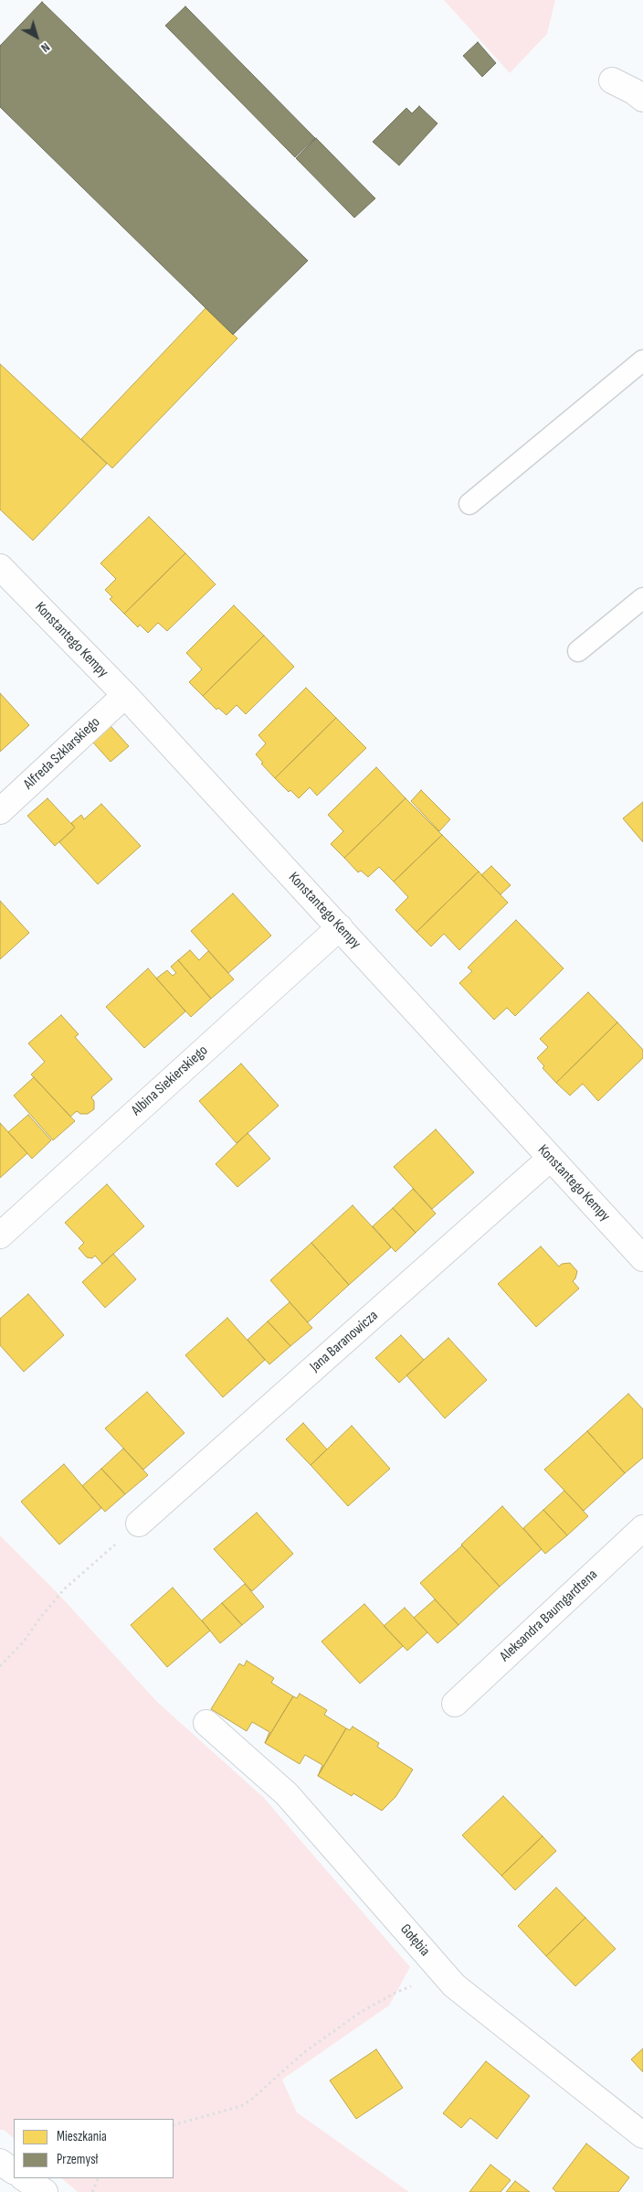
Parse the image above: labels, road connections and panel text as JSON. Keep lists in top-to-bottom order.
{
  "streets": {
    "street": [
      "Konstantego Kempy",
      "Alfreda Szklarskiego",
      "Albina Siekierskiego",
      "Jana Baranowicza",
      "Aleksandra Baumgardtena",
      "Gołębia"
    ]
  },
  "crossings": [
    ["Konstantego Kempy", "Alfreda Szklarskiego"],
    ["Konstantego Kempy", "Albina Siekierskiego"],
    ["Konstantego Kempy", "Jana Baranowicza"]
  ],
  "legend": ["Mieszkania", "Przemysł"],
  "north": "bottom right"
}
